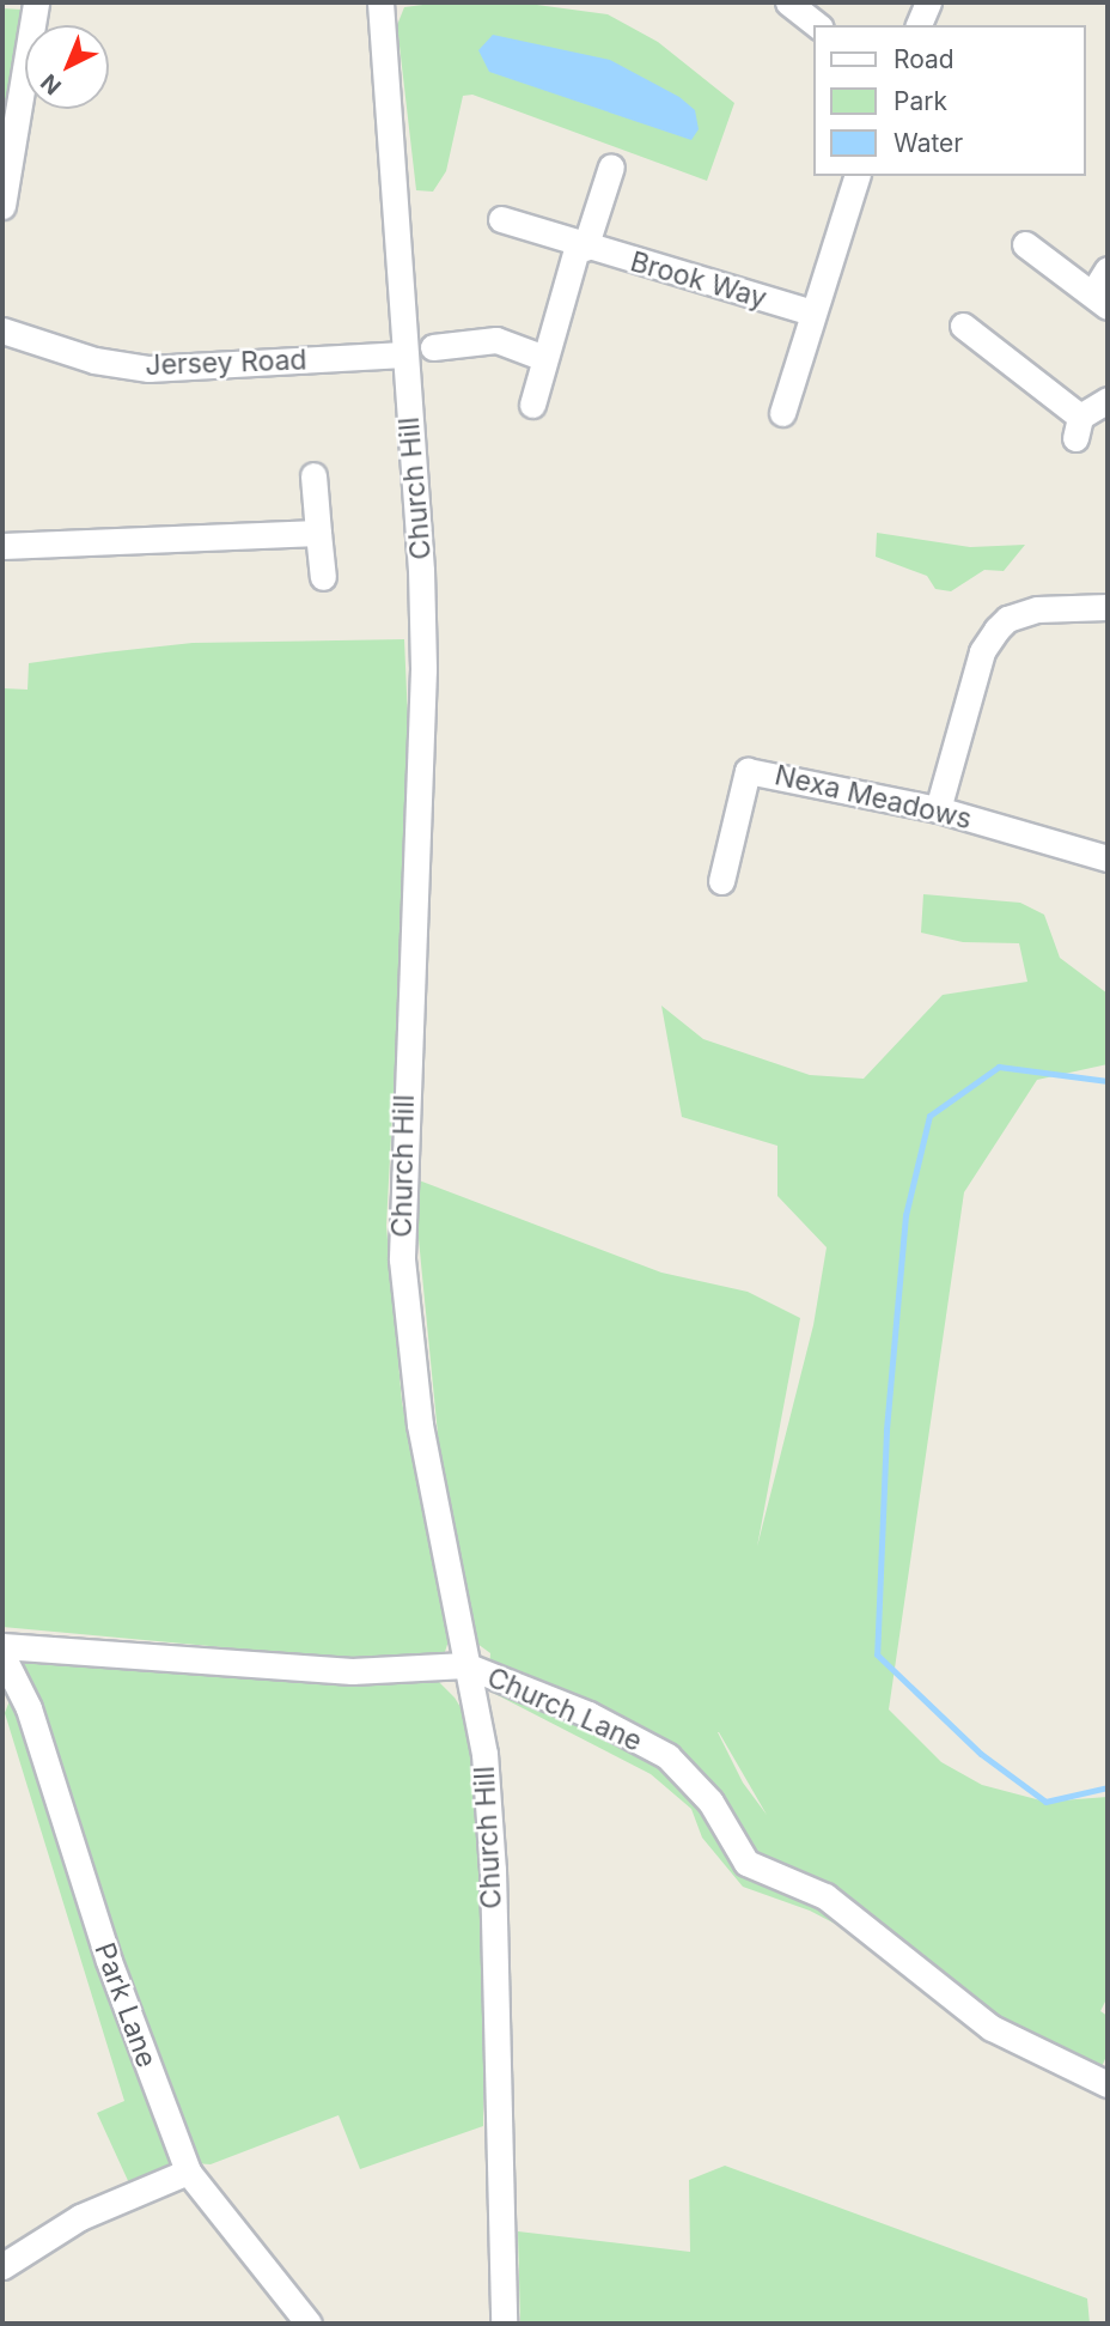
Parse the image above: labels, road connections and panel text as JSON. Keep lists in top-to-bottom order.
{
  "streets": {
    "street": [
      "Brook Way",
      "Jersey Road",
      "Church Hill",
      "Nexa Meadows",
      "Church Lane",
      "Park Lane"
    ]
  },
  "crossings": [
    ["Jersey Road", "Church Hill"],
    ["Church Hill", "Church Lane"]
  ],
  "legend": ["Road", "Park", "Water"],
  "north": "bottom left"
}
